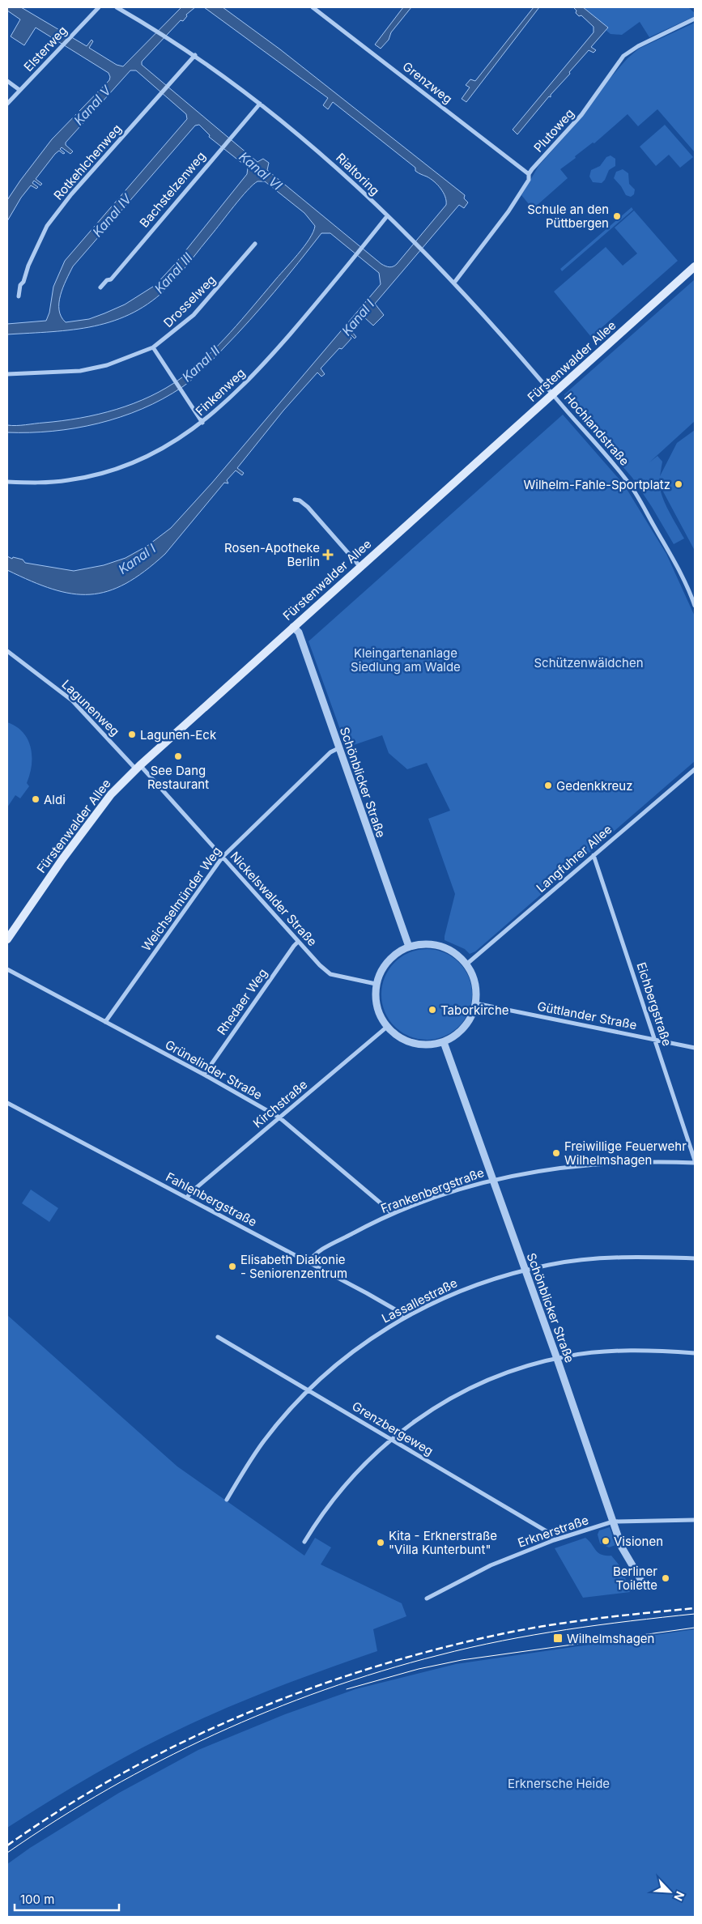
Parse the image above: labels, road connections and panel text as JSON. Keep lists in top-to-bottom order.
{
  "streets": {
    "main road": ["Fürstenwalder Allee"],
    "street": [
      "Elsterweg",
      "Grenzweg",
      "Plutoweg",
      "Rotkehlchenweg",
      "Rialtoring",
      "Bachstelzenweg",
      "Drosselweg",
      "Finkenweg",
      "Hochlandstraße",
      "Lagunenweg",
      "Schönblicker Straße",
      "Langfuhrer Allee",
      "Weichselmünder Weg",
      "Nickelswalder Straße",
      "Rhedaer Weg",
      "Eichbergstraße",
      "Güttlander Straße",
      "Grünelinder Straße",
      "Kirchstraße",
      "Frankenbergstraße",
      "Fahlenbergstraße",
      "Lassallestraße",
      "Grenzbergeweg",
      "Erknerstraße"
    ]
  },
  "crossings": [
    ["Grenzweg", "Plutoweg"],
    ["Plutoweg", "Rialtoring"],
    ["Rotkehlchenweg", "Rialtoring"],
    ["Rialtoring", "Bachstelzenweg"],
    ["Rialtoring", "Fürstenwalder Allee"],
    ["Rialtoring", "Finkenweg"],
    ["Rialtoring", "Hochlandstraße"],
    ["Fürstenwalder Allee", "Hochlandstraße"],
    ["Fürstenwalder Allee", "Lagunenweg"],
    ["Fürstenwalder Allee", "Schönblicker Straße"],
    ["Fürstenwalder Allee", "Nickelswalder Straße"],
    ["Lagunenweg", "Nickelswalder Straße"],
    ["Schönblicker Straße", "Langfuhrer Allee"],
    ["Schönblicker Straße", "Weichselmünder Weg"],
    ["Schönblicker Straße", "Nickelswalder Straße"],
    ["Schönblicker Straße", "Güttlander Straße"],
    ["Schönblicker Straße", "Kirchstraße"],
    ["Schönblicker Straße", "Frankenbergstraße"],
    ["Schönblicker Straße", "Lassallestraße"],
    ["Schönblicker Straße", "Erknerstraße"],
    ["Langfuhrer Allee", "Nickelswalder Straße"],
    ["Langfuhrer Allee", "Eichbergstraße"],
    ["Langfuhrer Allee", "Güttlander Straße"],
    ["Langfuhrer Allee", "Kirchstraße"],
    ["Weichselmünder Weg", "Nickelswalder Straße"],
    ["Weichselmünder Weg", "Grünelinder Straße"],
    ["Nickelswalder Straße", "Rhedaer Weg"],
    ["Nickelswalder Straße", "Güttlander Straße"],
    ["Nickelswalder Straße", "Kirchstraße"],
    ["Rhedaer Weg", "Grünelinder Straße"],
    ["Eichbergstraße", "Güttlander Straße"],
    ["Eichbergstraße", "Frankenbergstraße"],
    ["Güttlander Straße", "Kirchstraße"],
    ["Grünelinder Straße", "Kirchstraße"],
    ["Grünelinder Straße", "Frankenbergstraße"],
    ["Kirchstraße", "Fahlenbergstraße"],
    ["Frankenbergstraße", "Fahlenbergstraße"],
    ["Fahlenbergstraße", "Lassallestraße"],
    ["Lassallestraße", "Grenzbergeweg"],
    ["Grenzbergeweg", "Erknerstraße"]
  ],
  "water": [
    "Kanal V",
    "Kanal VI",
    "Kanal IV",
    "Kanal III",
    "Kanal I",
    "Kanal II"
  ],
  "parks": ["Kleingartenanlage Siedlung am Walde", "Schützenwäldchen", "Erknersche Heide"],
  "places": {
    "other": [
      "Schule an den Püttbergen",
      "Wilhelm-Fahle-Sportplatz",
      "Lagunen-Eck",
      "See Dang Restaurant",
      "Gedenkkreuz",
      "Aldi",
      "Taborkirche",
      "Freiwillige Feuerwehr Wilhelmshagen",
      "Elisabeth Diakonie - Seniorenzentrum",
      "Visionen",
      "Kita - Erknerstraße \"Villa Kunterbunt\"",
      "Berliner Toilette"
    ],
    "health": ["Rosen-Apotheke Berlin"],
    "transit": ["Wilhelmshagen"]
  },
  "scale_bar": "100 m",
  "north": "bottom right"
}
